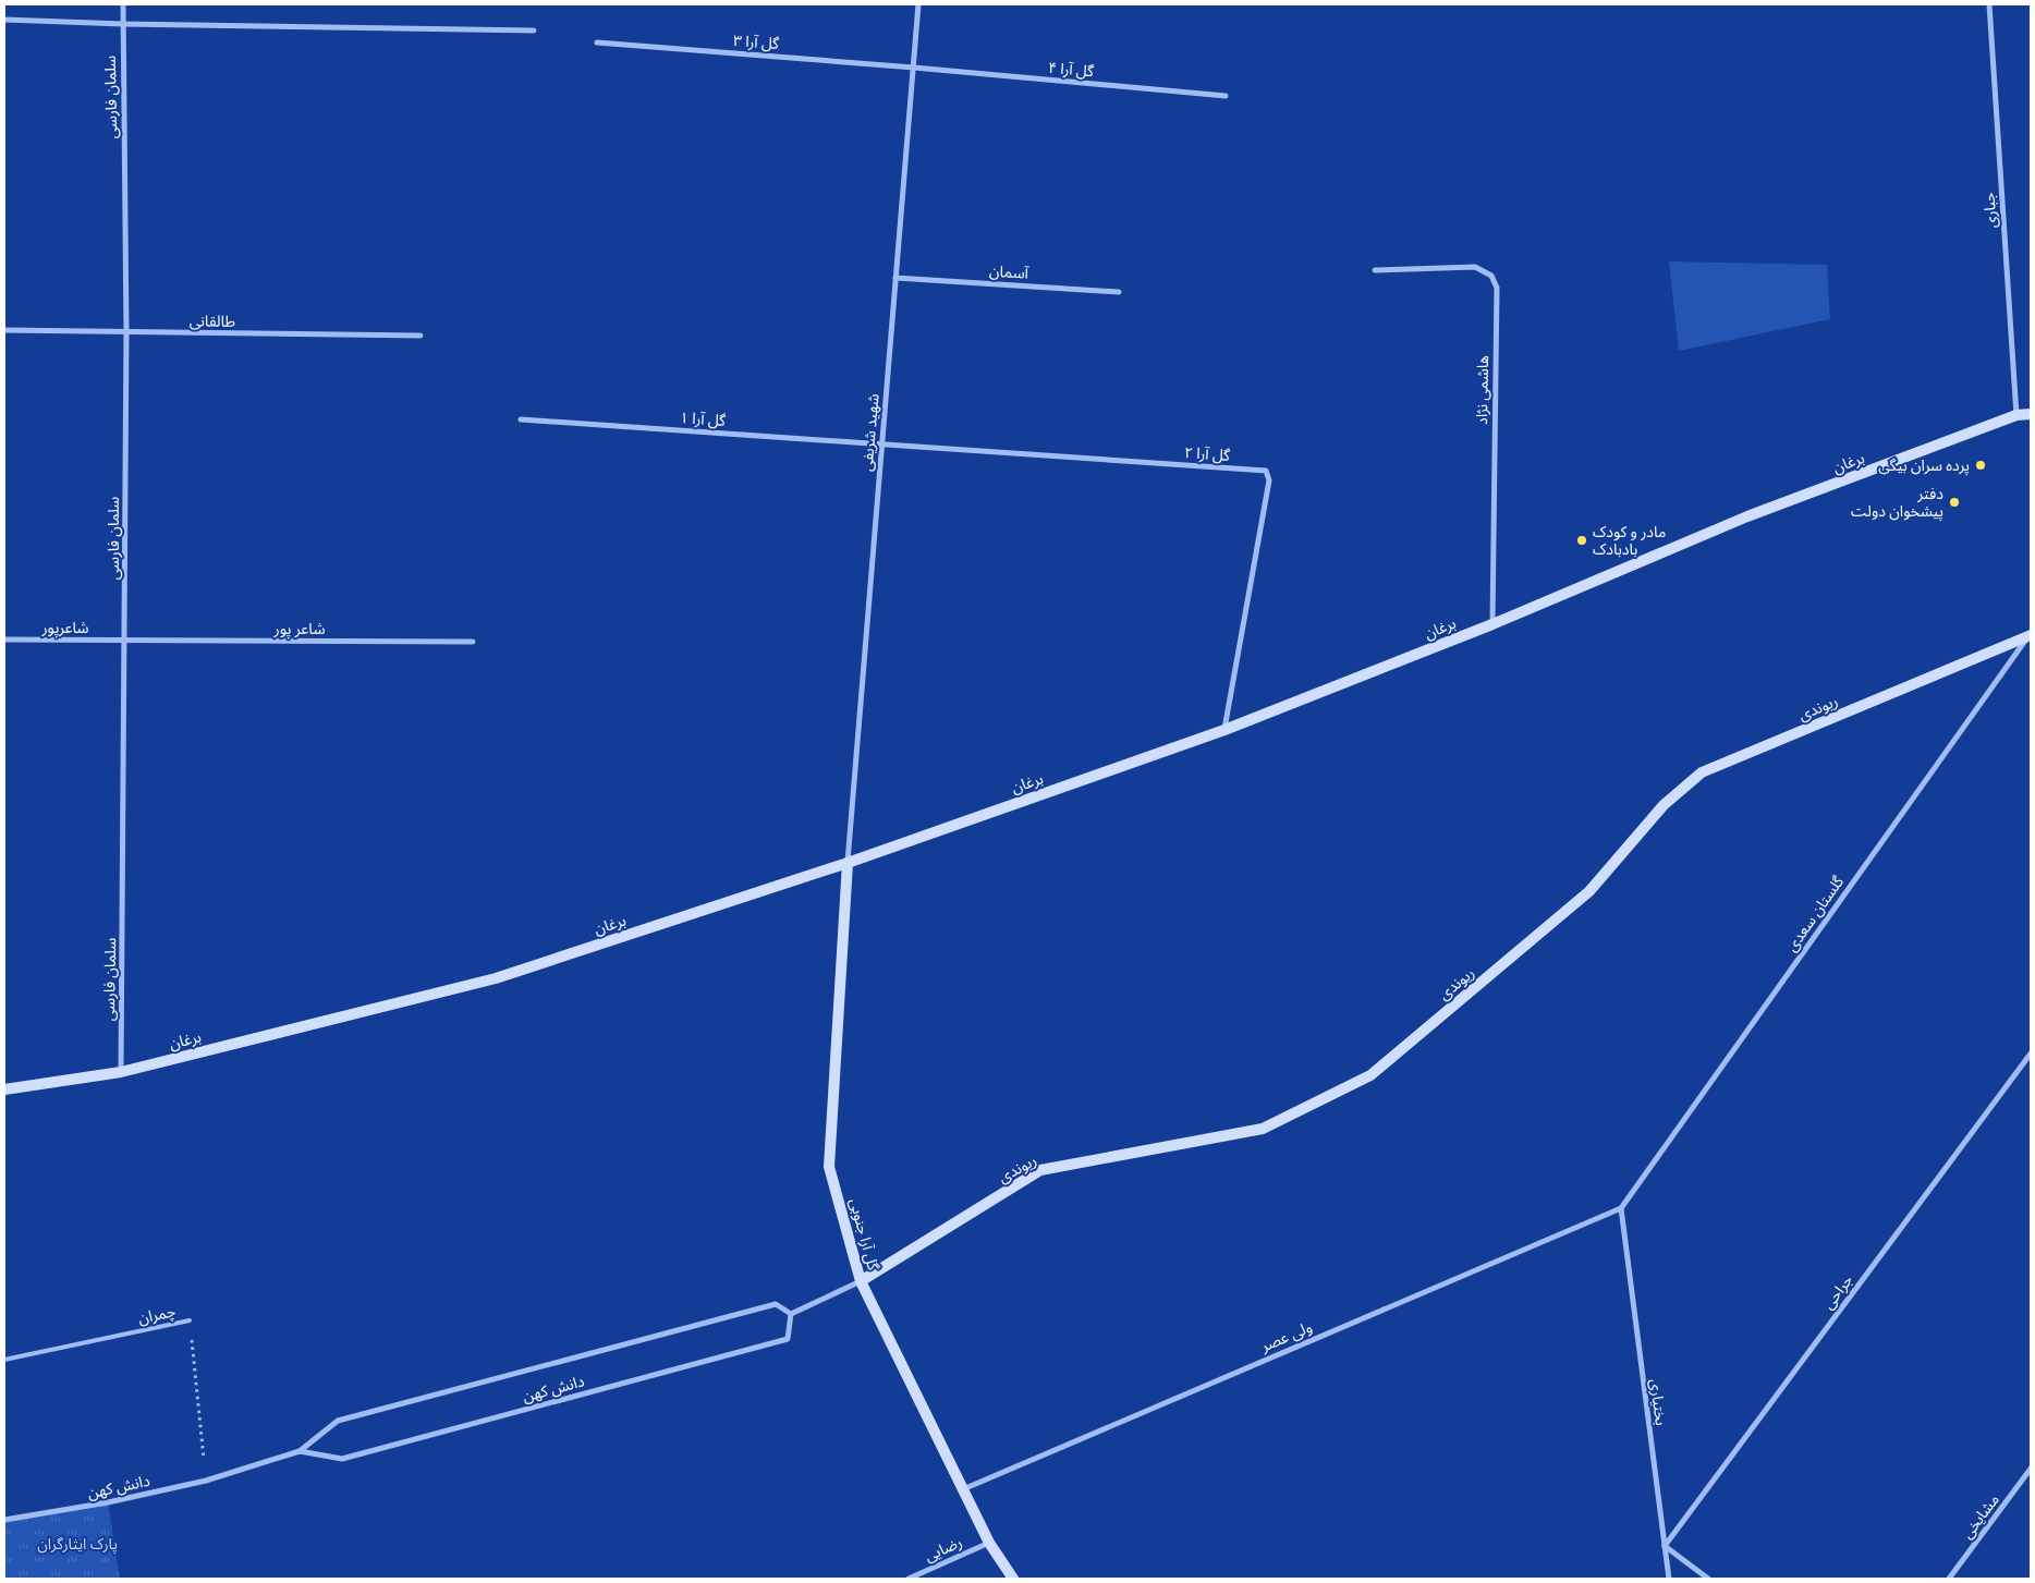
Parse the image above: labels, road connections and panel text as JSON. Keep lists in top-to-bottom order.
{
  "streets": {
    "main road": ["برغان", "ریوندی", "گل آرا جنوبی"],
    "street": [
      "گل آرا ۳",
      "گل آرا ۴",
      "سلمان فارسی",
      "جباری",
      "آسمان",
      "طالقانی",
      "هاشمی نژاد",
      "گل آرا ۱",
      "شهید شریفی",
      "گل آرا ۲",
      "شاعرپور",
      "شاعر پور",
      "گلستان سعدی",
      "جراحی",
      "ولی عصر",
      "دانش کهن",
      "بختیاری",
      "مشایخی",
      "رضایی"
    ],
    "lane": ["چمران"]
  },
  "crossings": [
    ["گل آرا ۳", "گل آرا ۴"],
    ["گل آرا ۳", "شهید شریفی"],
    ["گل آرا ۴", "شهید شریفی"],
    ["سلمان فارسی", "طالقانی"],
    ["سلمان فارسی", "برغان"],
    ["سلمان فارسی", "شاعرپور"],
    ["سلمان فارسی", "شاعر پور"],
    ["جباری", "برغان"],
    ["آسمان", "شهید شریفی"],
    ["هاشمی نژاد", "برغان"],
    ["گل آرا ۱", "شهید شریفی"],
    ["گل آرا ۱", "گل آرا ۲"],
    ["شهید شریفی", "گل آرا ۲"],
    ["شهید شریفی", "برغان"],
    ["شهید شریفی", "گل آرا جنوبی"],
    ["گل آرا ۲", "برغان"],
    ["برغان", "گل آرا جنوبی"],
    ["شاعرپور", "شاعر پور"],
    ["ریوندی", "گلستان سعدی"],
    ["ریوندی", "گل آرا جنوبی"],
    ["گلستان سعدی", "ولی عصر"],
    ["گلستان سعدی", "بختیاری"],
    ["گل آرا جنوبی", "ولی عصر"],
    ["گل آرا جنوبی", "رضایی"],
    ["جراحی", "بختیاری"],
    ["چمران", "دانش کهن"],
    ["ولی عصر", "بختیاری"]
  ],
  "parks": ["پارک ایثارگران"],
  "places": ["پرده سران بیگی", "دفتر پیشخوان دولت", "مادر و کودک بادبادک"]
}
